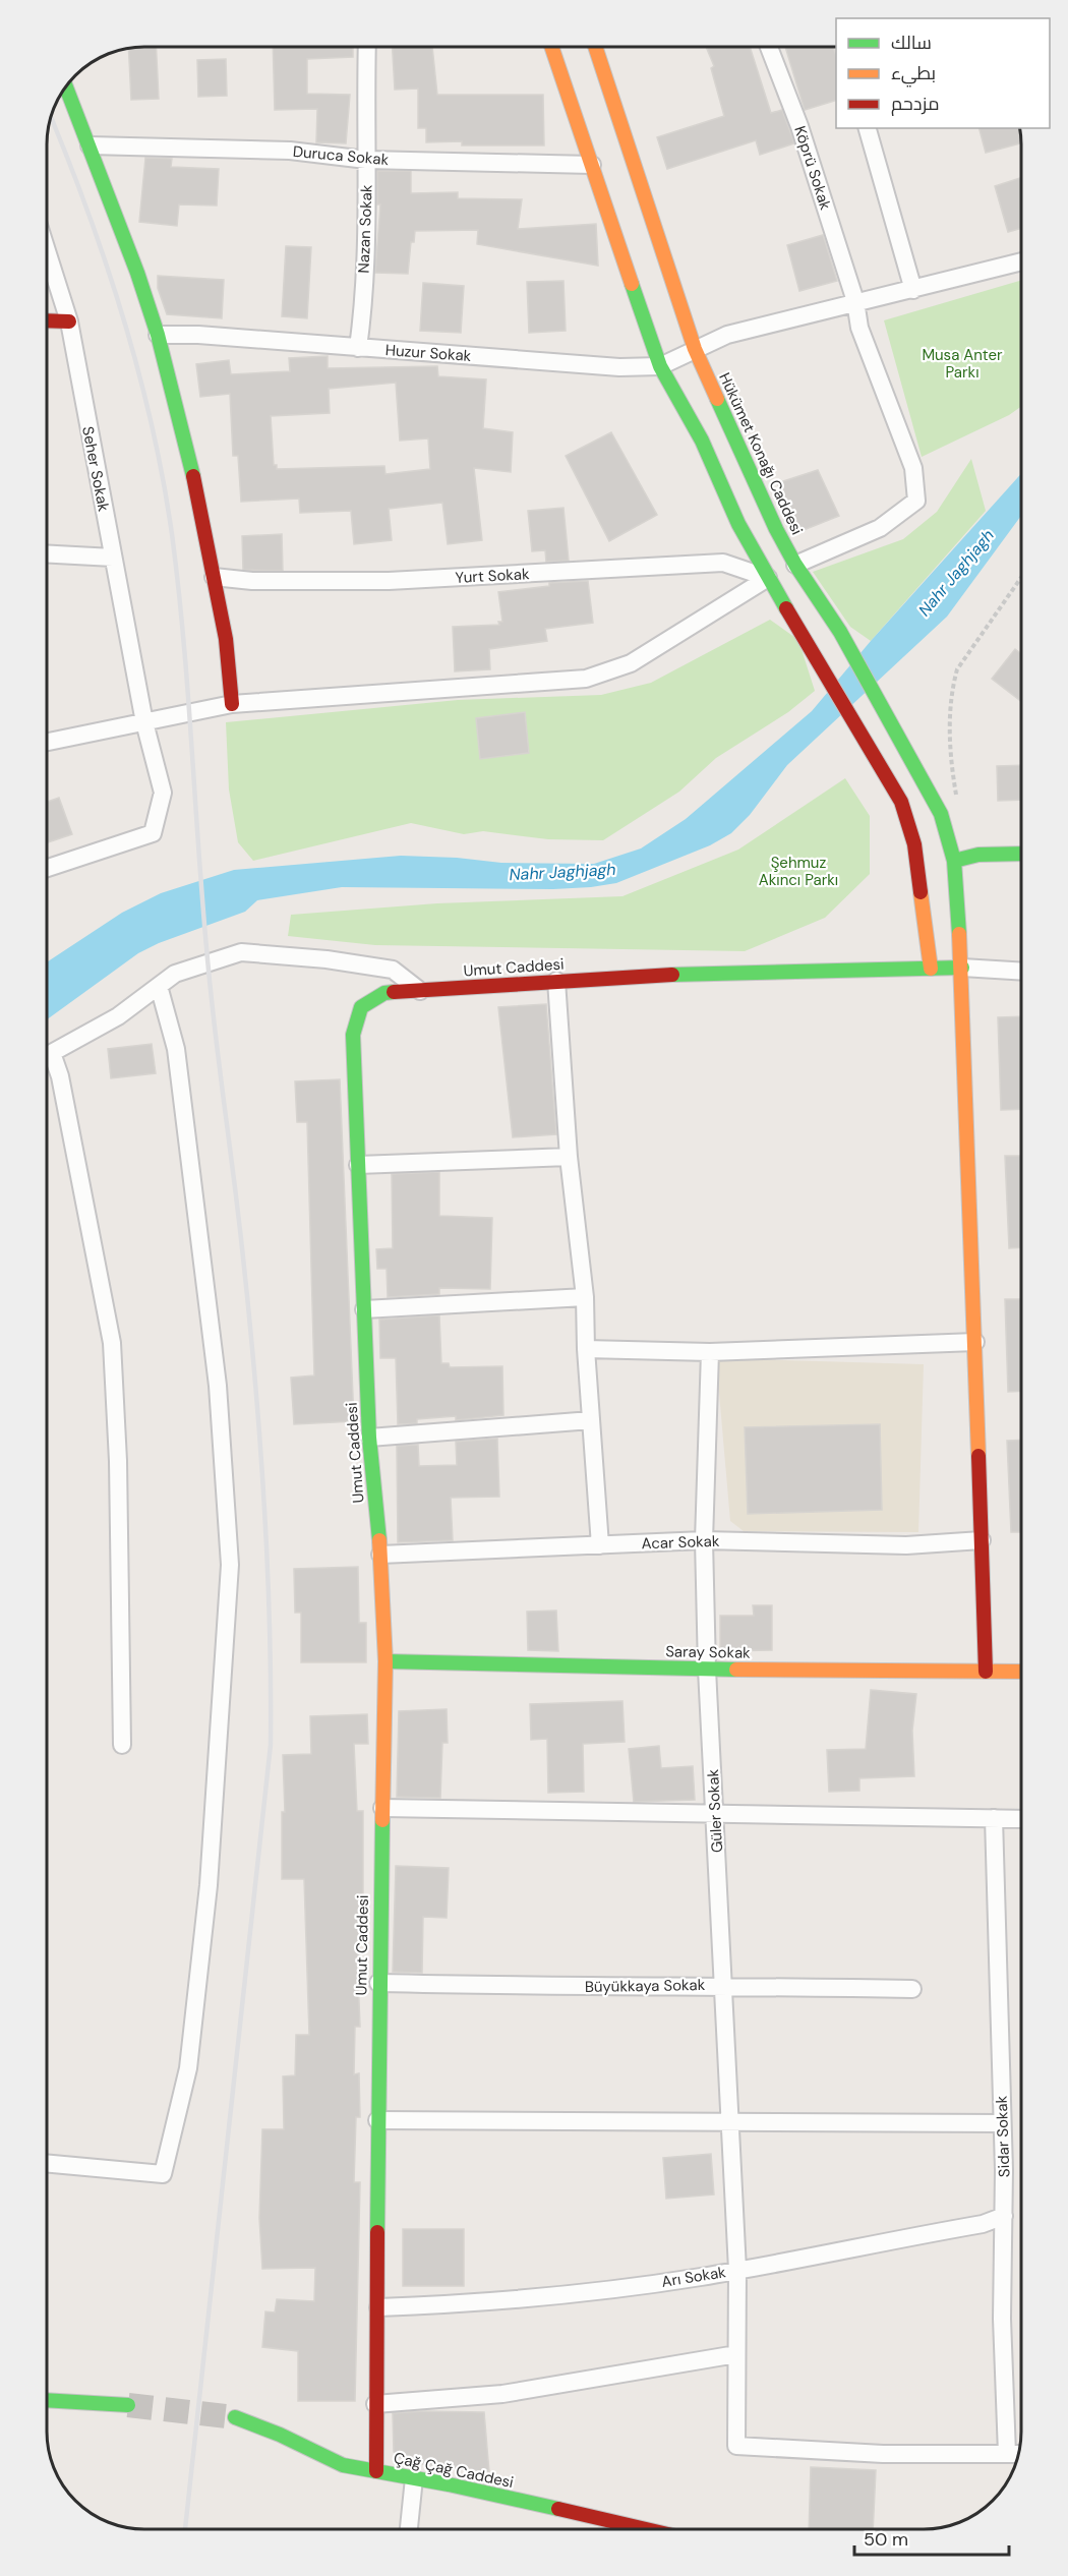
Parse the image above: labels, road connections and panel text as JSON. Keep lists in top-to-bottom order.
{
  "streets": {
    "street": [
      "Duruca Sokak",
      "Köprü Sokak",
      "Nazan Sokak",
      "Huzur Sokak",
      "Hükümet Konağı Caddesi",
      "Seher Sokak",
      "Yurt Sokak",
      "Umut Caddesi",
      "Acar Sokak",
      "Saray Sokak",
      "Güler Sokak",
      "Büyükkaya Sokak",
      "Sidar Sokak",
      "Arı Sokak",
      "Çağ Çağ Caddesi"
    ]
  },
  "crossings": [
    ["Duruca Sokak", "Nazan Sokak"],
    ["Köprü Sokak", "Huzur Sokak"],
    ["Köprü Sokak", "Hükümet Konağı Caddesi"],
    ["Nazan Sokak", "Huzur Sokak"],
    ["Huzur Sokak", "Hükümet Konağı Caddesi"],
    ["Hükümet Konağı Caddesi", "Umut Caddesi"],
    ["Hükümet Konağı Caddesi", "Acar Sokak"],
    ["Hükümet Konağı Caddesi", "Saray Sokak"],
    ["Umut Caddesi", "Acar Sokak"],
    ["Umut Caddesi", "Saray Sokak"],
    ["Umut Caddesi", "Büyükkaya Sokak"],
    ["Umut Caddesi", "Arı Sokak"],
    ["Umut Caddesi", "Çağ Çağ Caddesi"],
    ["Acar Sokak", "Güler Sokak"],
    ["Saray Sokak", "Güler Sokak"],
    ["Güler Sokak", "Büyükkaya Sokak"],
    ["Güler Sokak", "Sidar Sokak"],
    ["Güler Sokak", "Arı Sokak"],
    ["Sidar Sokak", "Arı Sokak"]
  ],
  "water": ["Nahr Jaghjagh"],
  "parks": ["Musa Anter Parkı", "Şehmuz Akıncı Parkı"],
  "legend": ["سالك", "بطيء", "مزدحم"],
  "scale_bar": "50 m"
}
